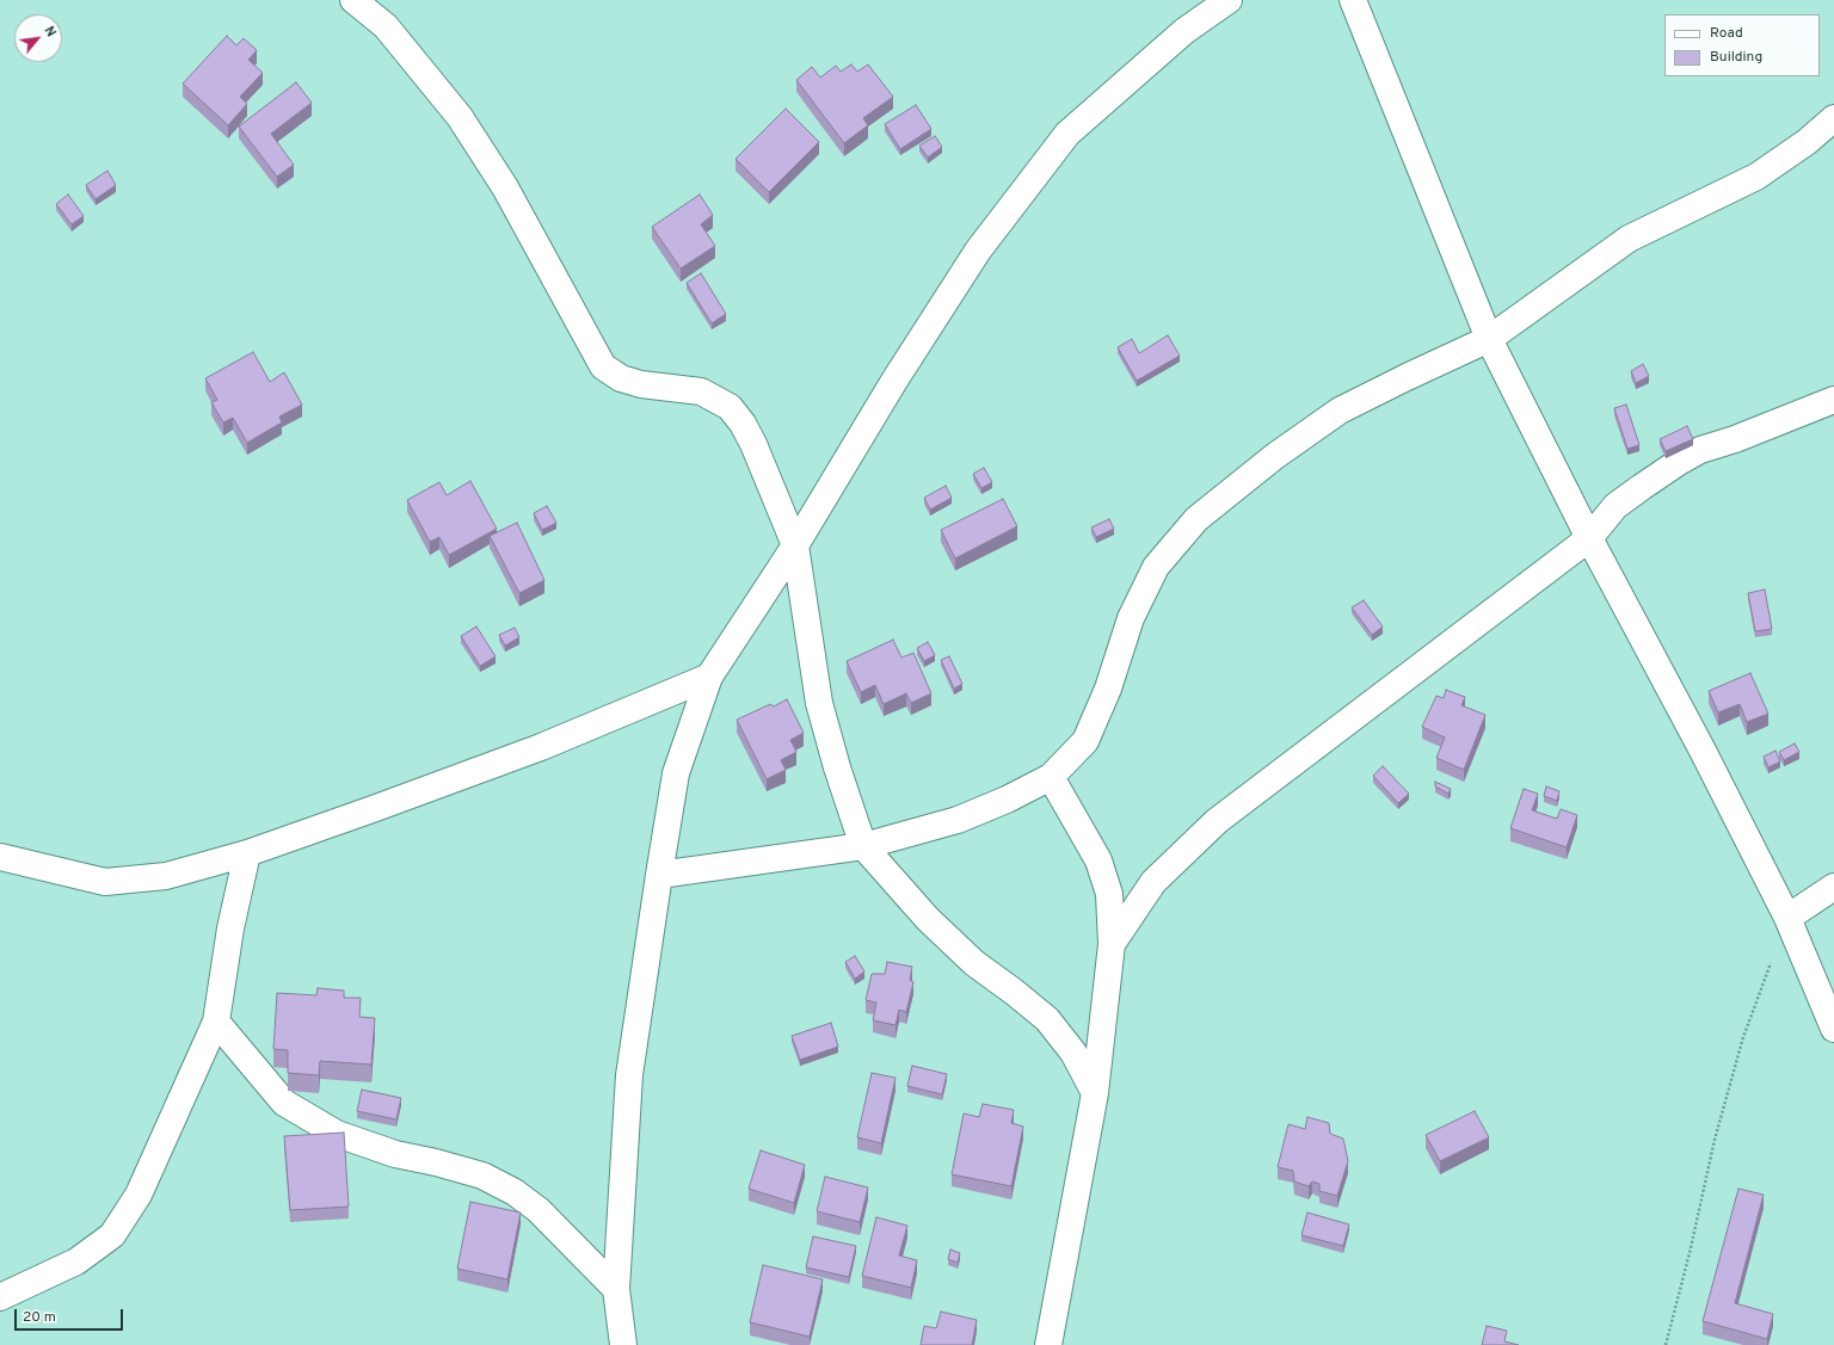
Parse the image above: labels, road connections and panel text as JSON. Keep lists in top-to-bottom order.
{
  "legend": ["Road", "Building"],
  "scale_bar": "20 m",
  "north": "top right"
}
